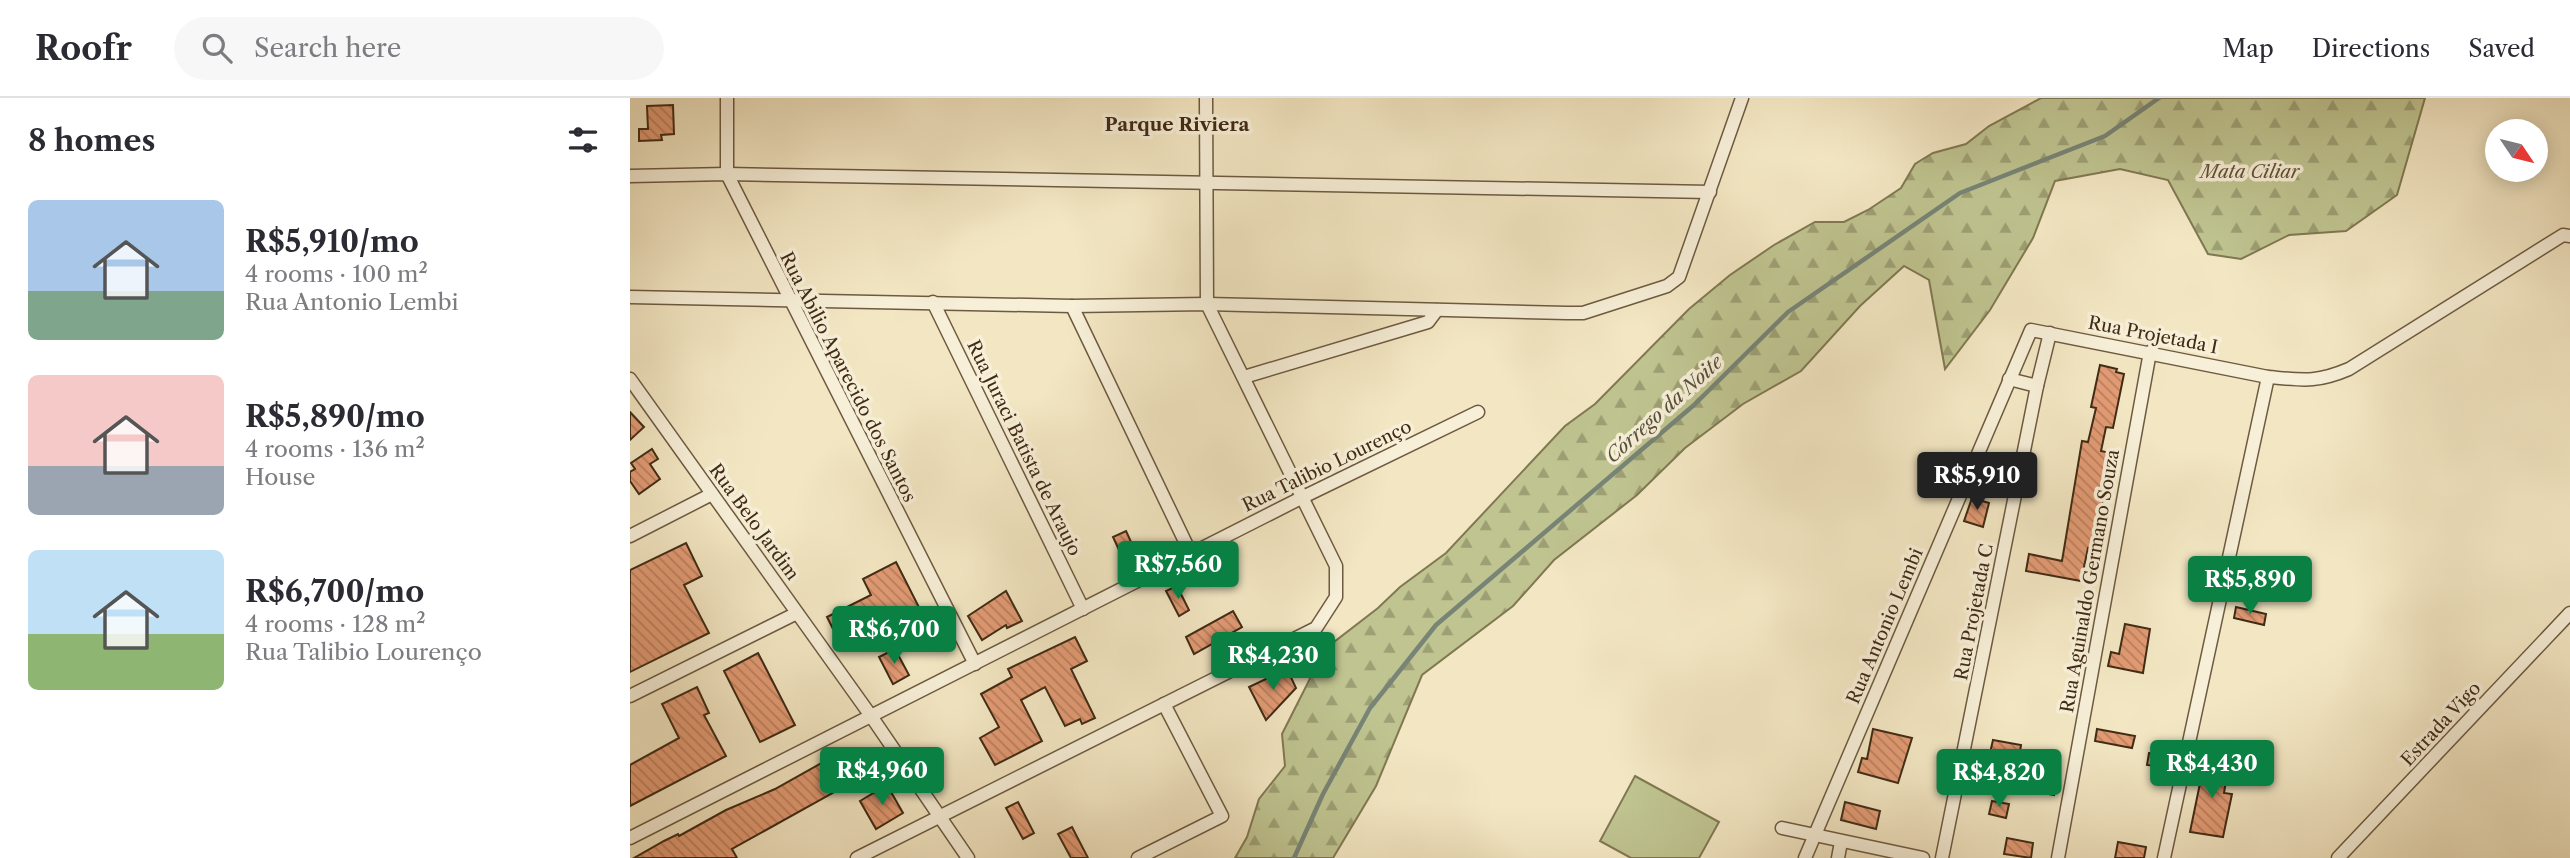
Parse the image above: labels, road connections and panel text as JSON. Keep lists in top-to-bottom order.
{
  "streets": {
    "street": [
      "Rua Projetada I",
      "Rua Abilio Aparecido dos Santos",
      "Rua Juraci Batista de Araujo",
      "Rua Talibio Lourenço",
      "Rua Belo Jardim",
      "Rua Aguinaldo Germano Souza",
      "Rua Projetada C",
      "Rua Antonio Lembi",
      "Estrada Vigo"
    ]
  },
  "crossings": [
    ["Rua Projetada I", "Rua Aguinaldo Germano Souza"],
    ["Rua Projetada I", "Rua Projetada C"],
    ["Rua Projetada I", "Rua Antonio Lembi"],
    ["Rua Abilio Aparecido dos Santos", "Rua Talibio Lourenço"],
    ["Rua Juraci Batista de Araujo", "Rua Talibio Lourenço"],
    ["Rua Talibio Lourenço", "Rua Belo Jardim"]
  ],
  "districts": ["Parque Riviera"],
  "water": ["Córrego da Noite"],
  "parks": ["Mata Ciliar"],
  "north": "bottom right",
  "page": {
    "header": "Roofr",
    "search": "Search here",
    "nav": ["Map", "Directions", "Saved"],
    "heading": "8 homes",
    "list": [
      {
        "name": "R$5,910/mo",
        "note": "4 rooms · 100 m² · Rua Antonio Lembi"
      },
      {
        "name": "R$5,890/mo",
        "note": "4 rooms · 136 m² · House"
      },
      {
        "name": "R$6,700/mo",
        "note": "4 rooms · 128 m² · Rua Talibio Lourenço"
      }
    ],
    "price": [
      "R$5,910",
      "R$7,560",
      "R$5,890",
      "R$6,700",
      "R$4,230",
      "R$4,430",
      "R$4,960",
      "R$4,820"
    ]
  }
}
